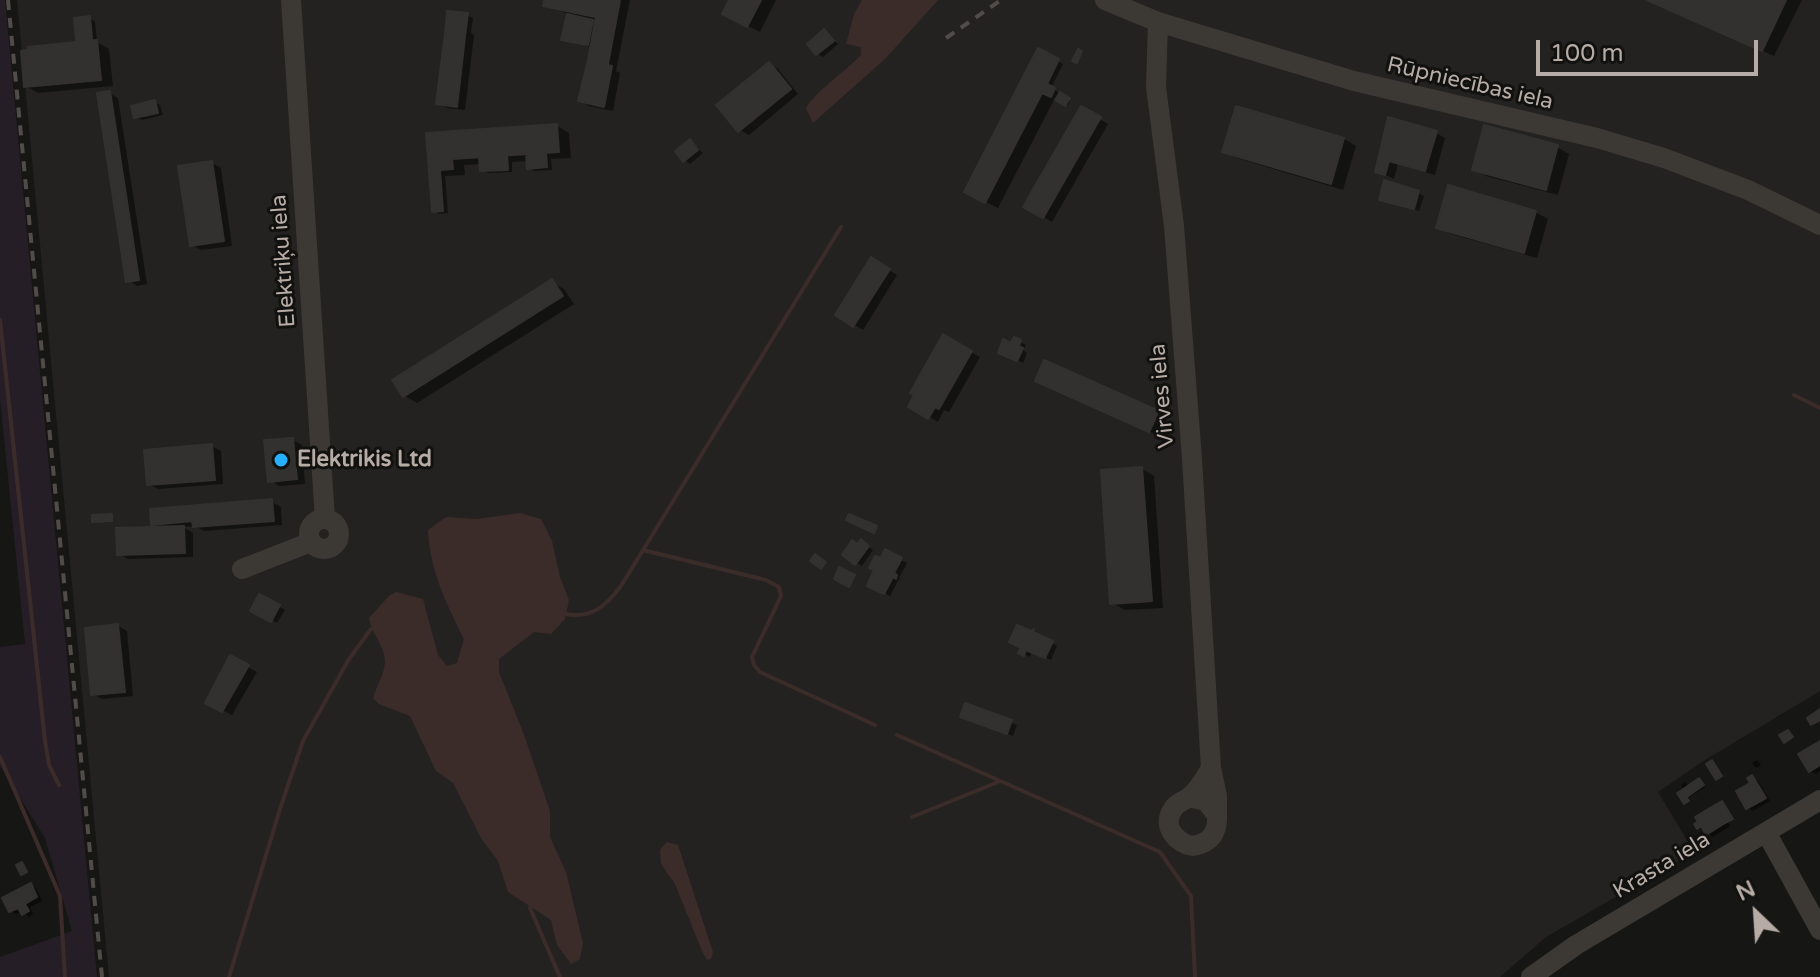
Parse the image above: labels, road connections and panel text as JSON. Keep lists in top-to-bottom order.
{
  "streets": {
    "street": [
      "Rūpniecības iela",
      "Elektriķu iela",
      "Virves iela",
      "Krasta iela"
    ]
  },
  "crossings": [
    ["Rūpniecības iela", "Virves iela"]
  ],
  "places": ["Elektrikis Ltd"],
  "scale_bar": "100 m",
  "north": "top left"
}
